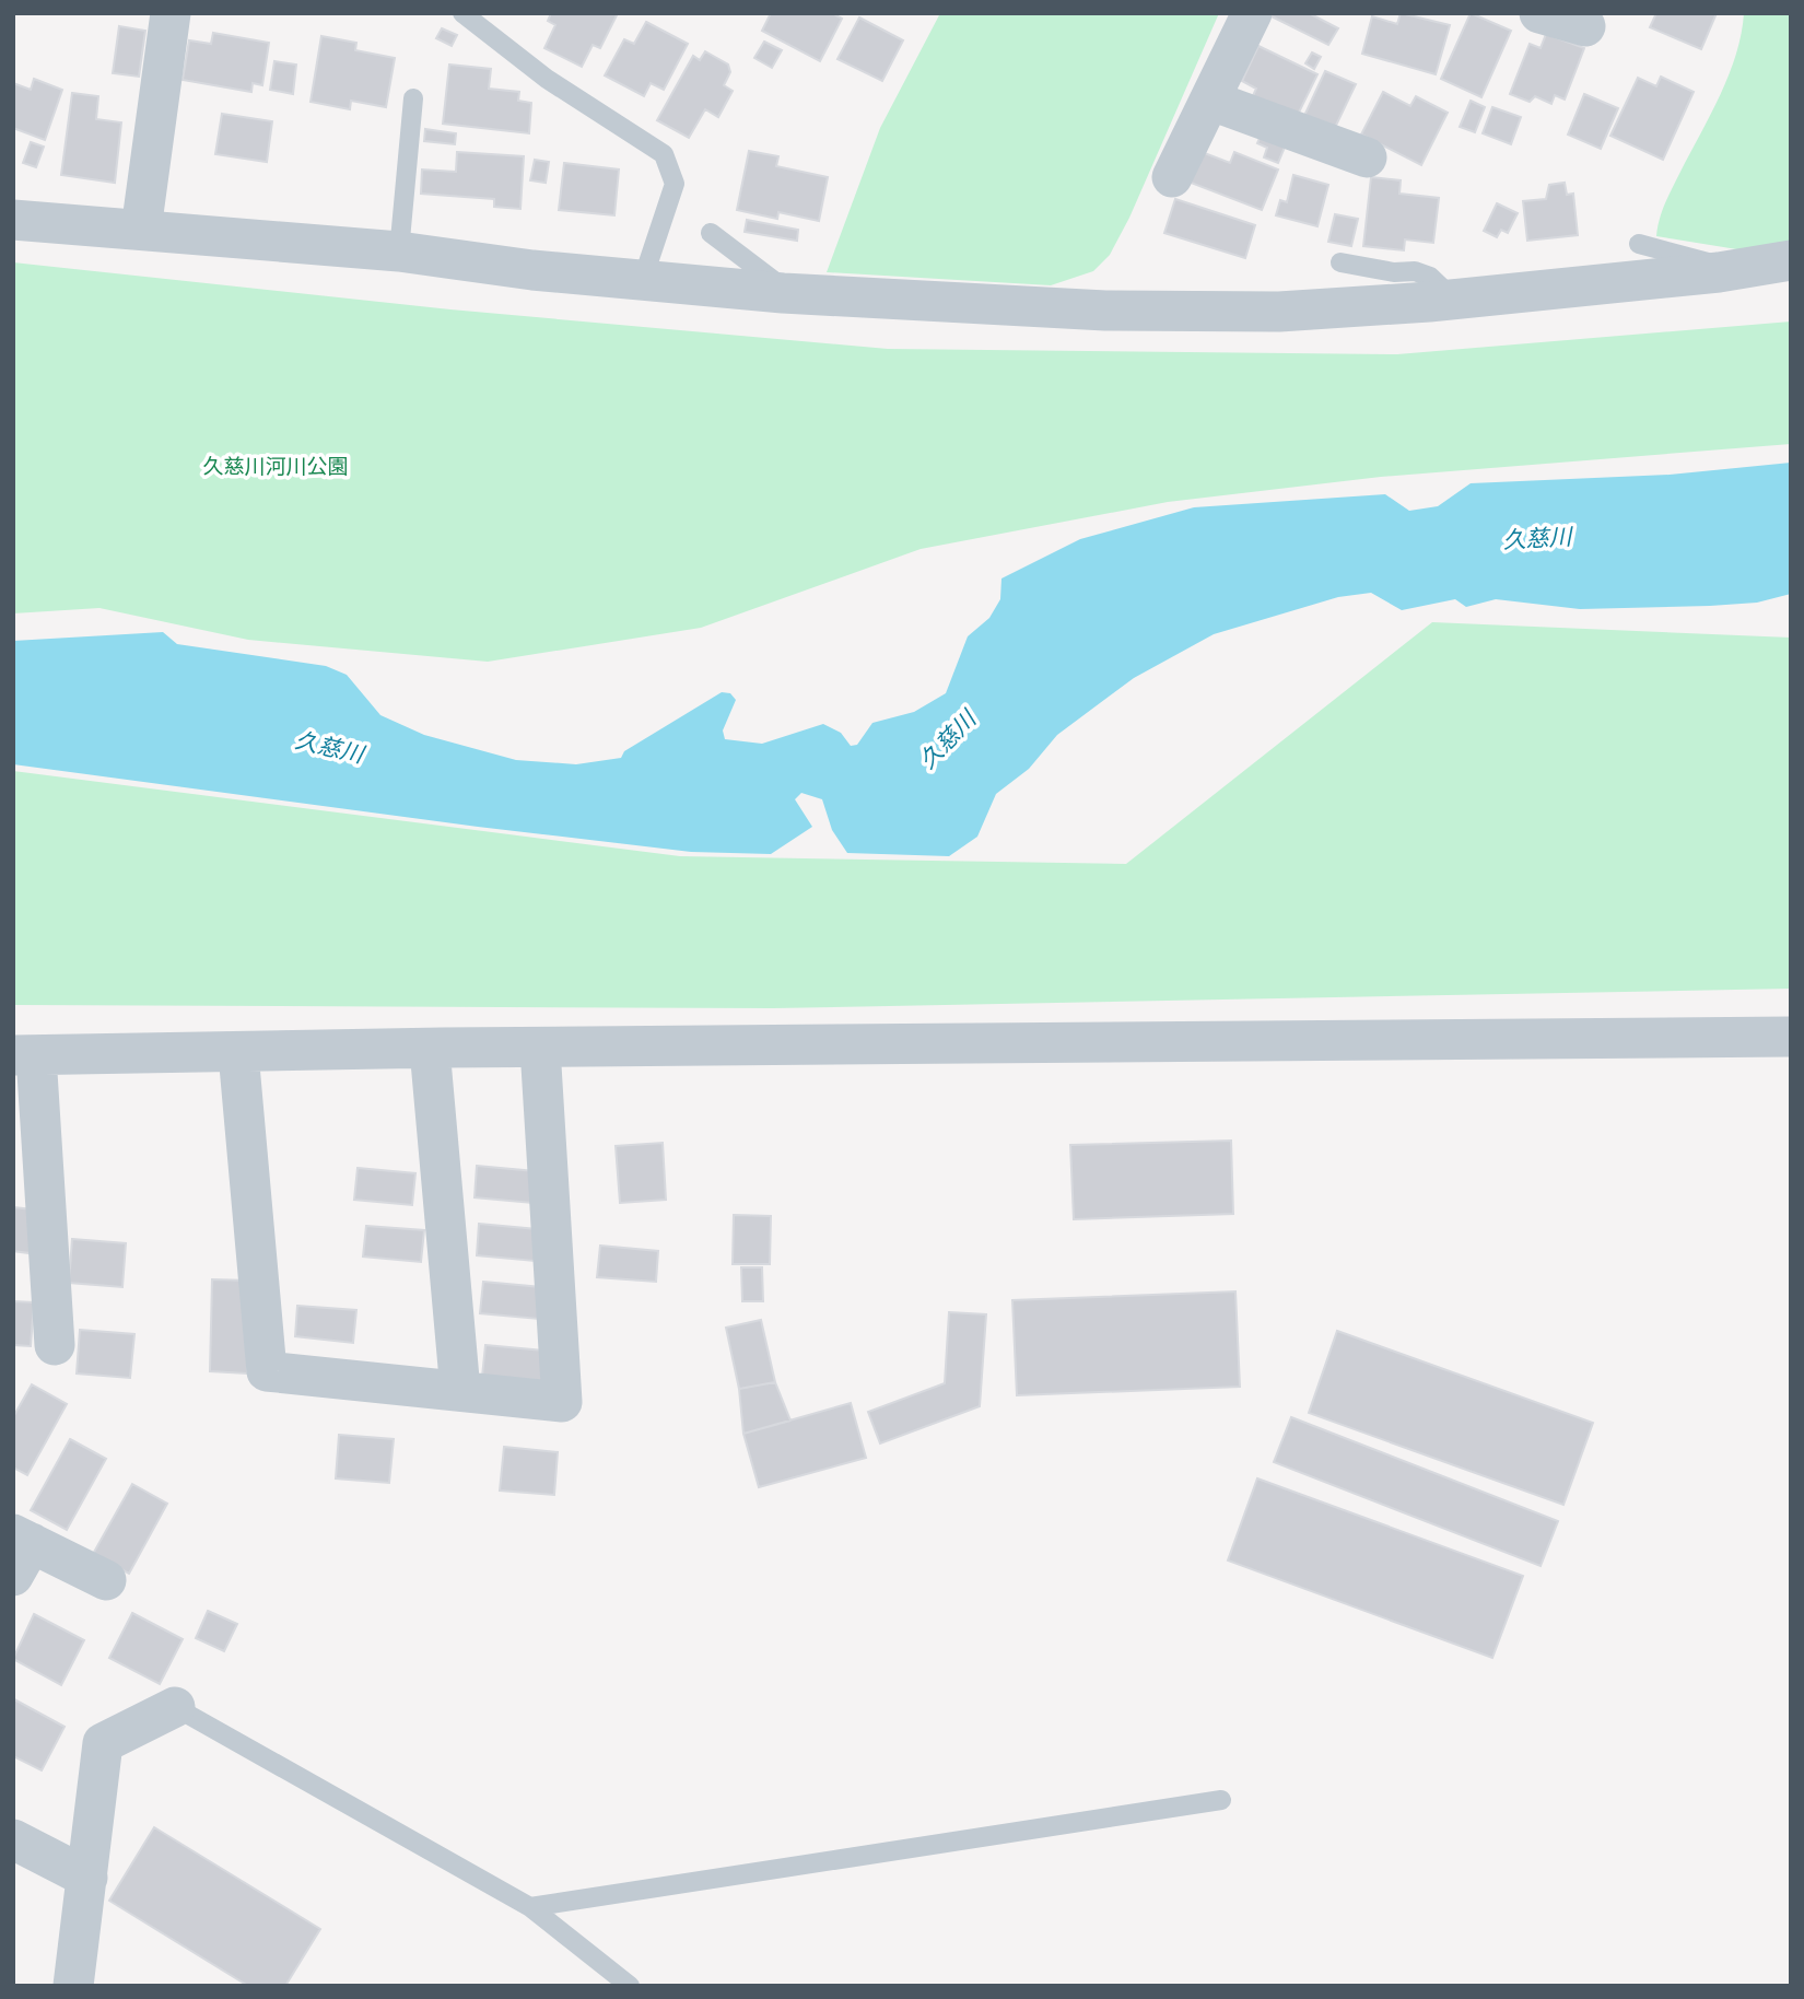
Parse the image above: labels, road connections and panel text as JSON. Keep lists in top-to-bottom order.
{
  "water": ["久慈川"],
  "parks": ["久慈川河川公園"]
}
